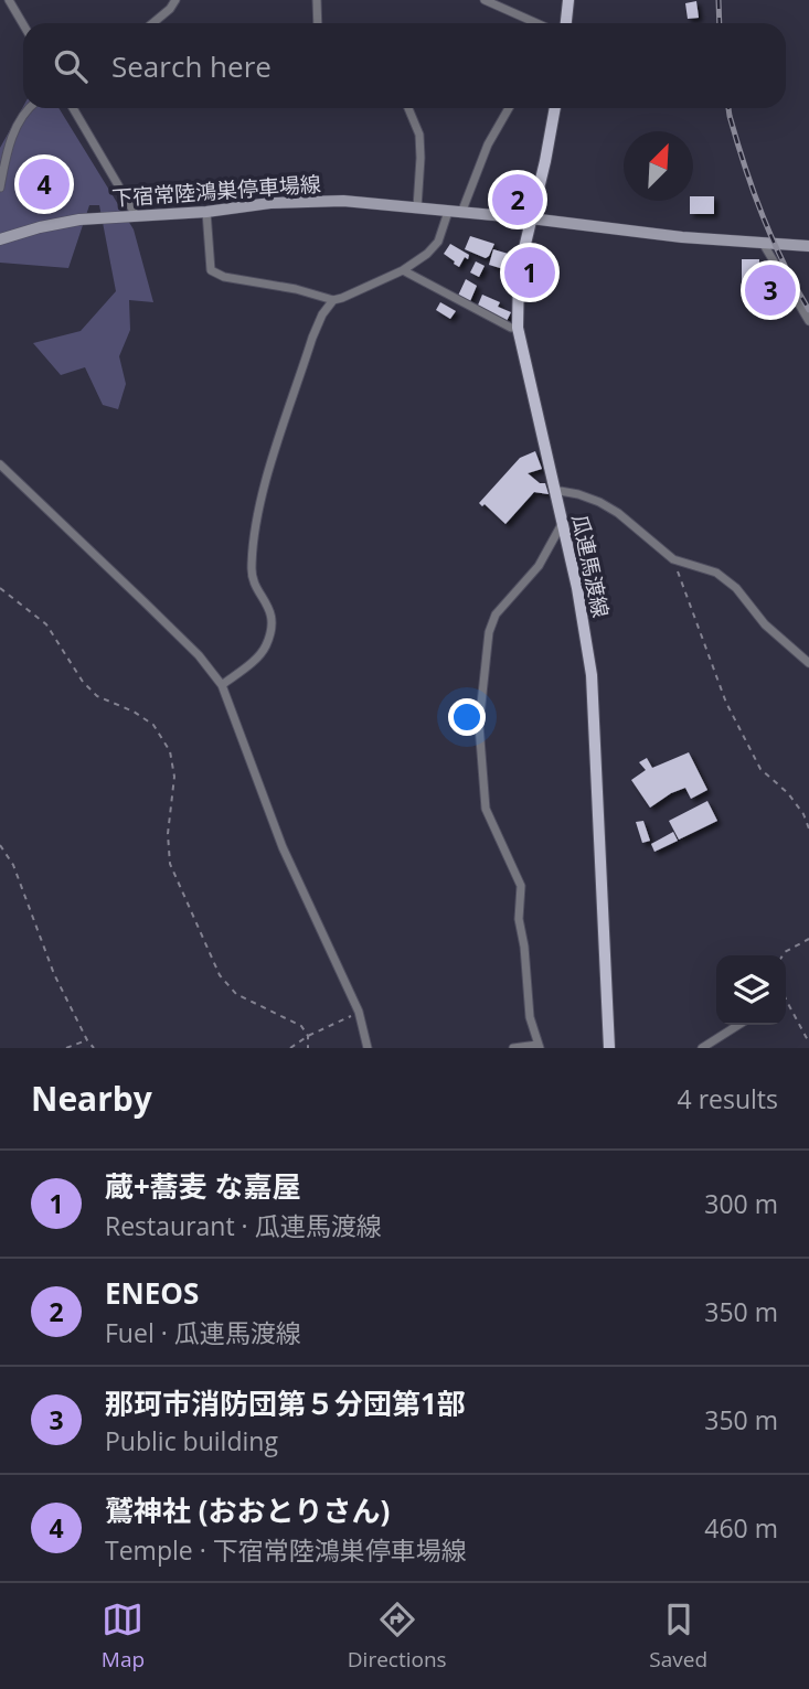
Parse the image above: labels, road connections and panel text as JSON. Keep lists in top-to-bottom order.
{
  "streets": {
    "main road": ["下宿常陸鴻巣停車場線", "瓜連馬渡線"]
  },
  "crossings": [
    ["下宿常陸鴻巣停車場線", "瓜連馬渡線"]
  ],
  "north": "top right",
  "page": {
    "search": "Search here",
    "pins": [
      "4",
      "2",
      "1",
      "3"
    ],
    "heading": ["Nearby", "4 results"],
    "list": [
      {
        "mark": "1",
        "name": "蔵+蕎麦 な嘉屋",
        "note": "Restaurant · 瓜連馬渡線",
        "value": "300 m"
      },
      {
        "mark": "2",
        "name": "ENEOS",
        "note": "Fuel · 瓜連馬渡線",
        "value": "350 m"
      },
      {
        "mark": "3",
        "name": "那珂市消防団第５分団第1部",
        "note": "Public building",
        "value": "350 m"
      },
      {
        "mark": "4",
        "name": "鷲神社 (おおとりさん)",
        "note": "Temple · 下宿常陸鴻巣停車場線",
        "value": "460 m"
      }
    ],
    "nav": ["Map", "Directions", "Saved"]
  }
}
